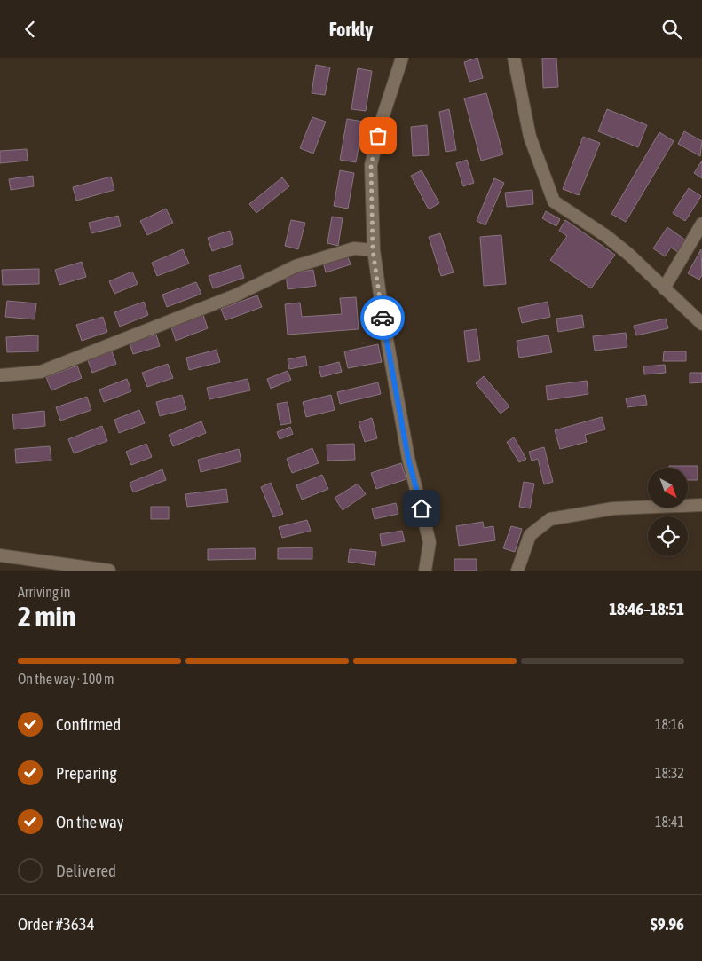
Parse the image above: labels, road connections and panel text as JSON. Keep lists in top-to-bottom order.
{
  "north": "bottom right",
  "page": {
    "header": "Forkly",
    "heading": ["2 min", "Arriving in", "18:46–18:51"],
    "panel": ["Order #3634", "$9.96"],
    "bar": "On the way · 100 m",
    "list": [
      ["Confirmed", "18:16"],
      ["Preparing", "18:32"],
      ["On the way", "18:41"],
      "Delivered"
    ]
  }
}
